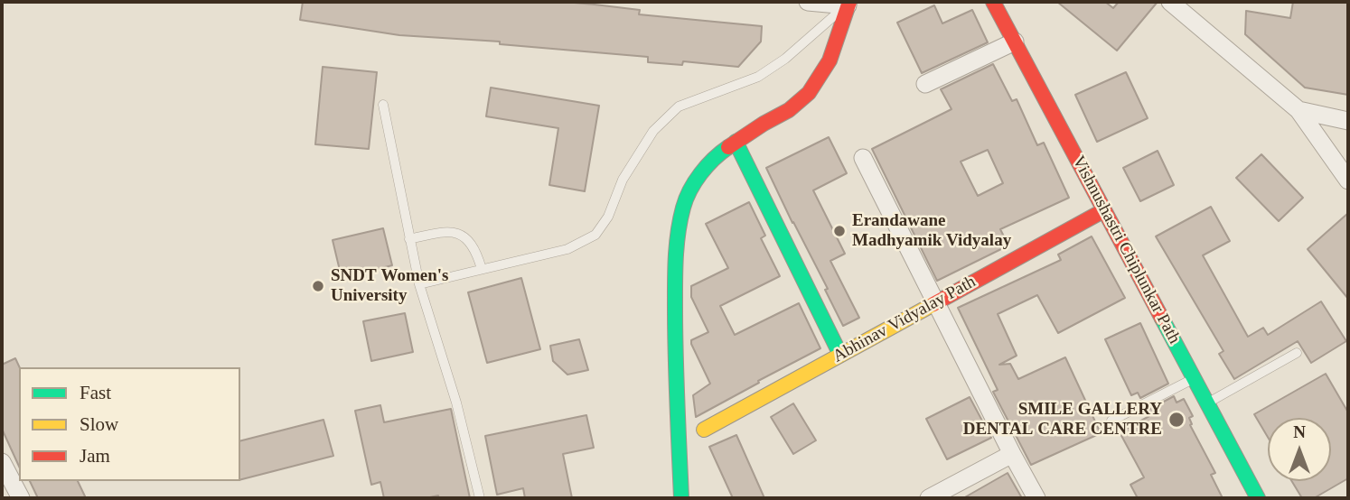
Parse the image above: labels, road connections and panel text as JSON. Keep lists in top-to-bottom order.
{
  "streets": {
    "main road": ["Vishnushastri Chiplunkar Path", "Abhinav Vidyalay Path"]
  },
  "crossings": [
    ["Vishnushastri Chiplunkar Path", "Abhinav Vidyalay Path"]
  ],
  "places": ["Erandawane Madhyamik Vidyalay", "SNDT Women's University", "SMILE GALLERY DENTAL CARE CENTRE"],
  "legend": ["Fast", "Slow", "Jam"],
  "north": "top"
}
